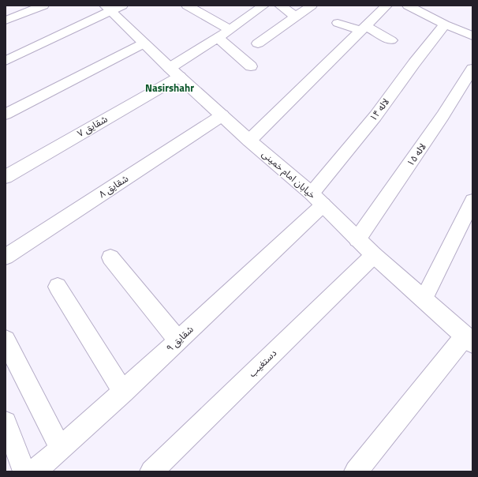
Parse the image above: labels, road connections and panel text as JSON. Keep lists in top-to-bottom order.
{
  "streets": {
    "street": [
      "لاله ۱۴",
      "شقایق ۷",
      "لاله ۱۵",
      "خیابان امام خمینی",
      "شقایق ۸",
      "شقایق ۹",
      "دستغیب"
    ]
  },
  "crossings": [
    ["لاله ۱۴", "خیابان امام خمینی"],
    ["لاله ۱۴", "شقایق ۹"],
    ["شقایق ۷", "خیابان امام خمینی"],
    ["لاله ۱۵", "خیابان امام خمینی"],
    ["خیابان امام خمینی", "شقایق ۸"],
    ["خیابان امام خمینی", "شقایق ۹"],
    ["خیابان امام خمینی", "دستغیب"]
  ],
  "districts": ["Nasirshahr"]
}
